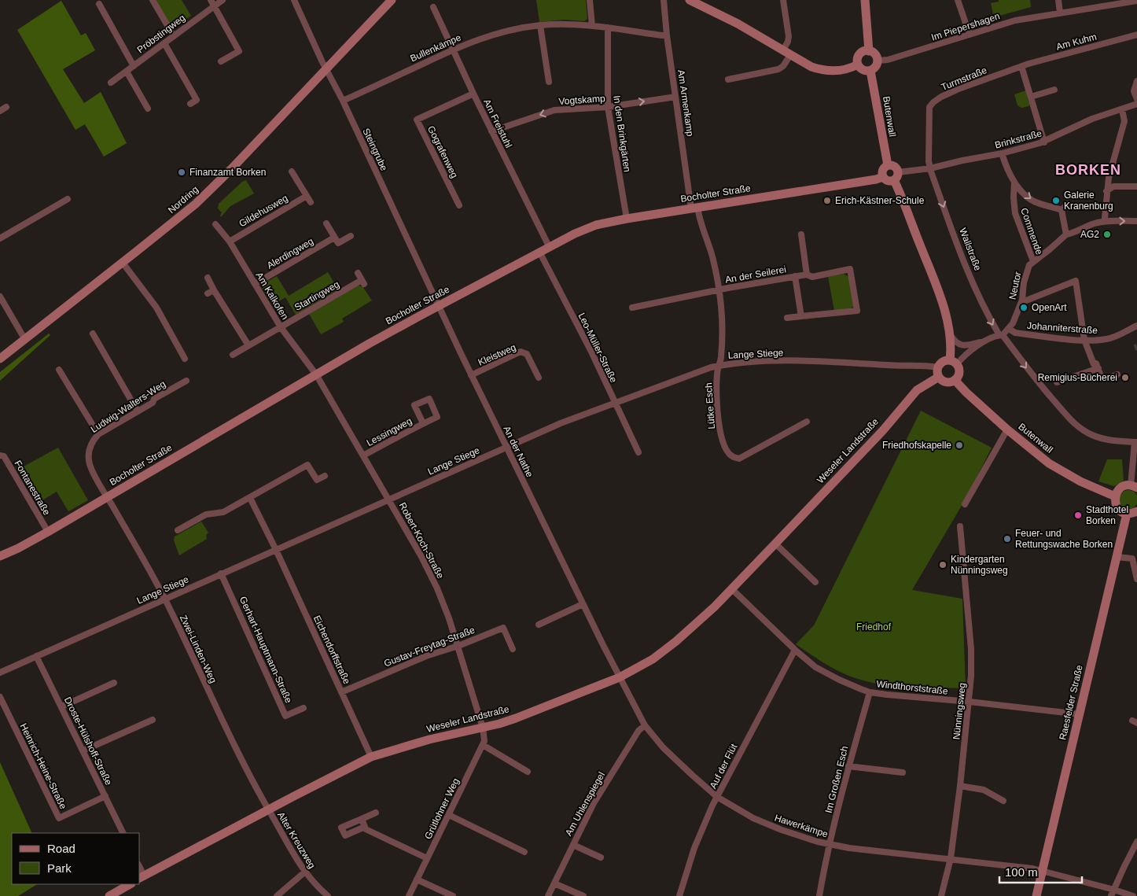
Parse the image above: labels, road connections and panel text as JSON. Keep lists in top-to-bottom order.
{
  "streets": {
    "street": [
      "Im Piepershagen",
      "Pröbstingweg",
      "Am Kuhm",
      "Bullenkämpe",
      "Turmstraße",
      "Vogtskamp",
      "Am Armenkamp",
      "Butenwall",
      "Am Freistuhl",
      "In den Brinkgärten",
      "Brinkstraße",
      "Steingrube",
      "Gografenweg",
      "Bocholter Straße",
      "Nordring",
      "Gildehusweg",
      "Commende",
      "Wallstraße",
      "Alerdingweg",
      "An der Seilerei",
      "Neutor",
      "Am Kalkofen",
      "Startingweg",
      "Johanniterstraße",
      "Leo-Müller-Straße",
      "Lange Stiege",
      "Kleistweg",
      "Lütke Esch",
      "Ludwig-Walters-Weg",
      "Lessingweg",
      "Weseler Landstraße",
      "An der Nathe",
      "Fontanestraße",
      "Robert-Koch-Straße",
      "Gustav-Freytag-Straße",
      "Zwei-Linden-Weg",
      "Gerhart-Hauptmann-Straße",
      "Eichendorffstraße",
      "Windthorststraße",
      "Raesfelder Straße",
      "Nünningsweg",
      "Droste-Hülshoff-Straße",
      "Heinrich-Heine-Straße",
      "Auf der Flüt",
      "Im Großen Esch",
      "Am Uhlenspiegel",
      "Grütlohner Weg",
      "Hawerkämpe",
      "Alter Kreuzweg"
    ]
  },
  "crossings": [
    ["Im Piepershagen", "Butenwall"],
    ["Am Kuhm", "Turmstraße"],
    ["Bullenkämpe", "Am Armenkamp"],
    ["Bullenkämpe", "Am Freistuhl"],
    ["Bullenkämpe", "In den Brinkgärten"],
    ["Bullenkämpe", "Steingrube"],
    ["Turmstraße", "Brinkstraße"],
    ["Turmstraße", "Wallstraße"],
    ["Vogtskamp", "Am Armenkamp"],
    ["Vogtskamp", "Am Freistuhl"],
    ["Vogtskamp", "In den Brinkgärten"],
    ["Am Armenkamp", "Bocholter Straße"],
    ["Am Armenkamp", "Lütke Esch"],
    ["Butenwall", "Brinkstraße"],
    ["Butenwall", "Bocholter Straße"],
    ["Butenwall", "Neutor"],
    ["Butenwall", "Lange Stiege"],
    ["Butenwall", "Weseler Landstraße"],
    ["Am Freistuhl", "Gografenweg"],
    ["Am Freistuhl", "Bocholter Straße"],
    ["In den Brinkgärten", "Bocholter Straße"],
    ["Brinkstraße", "Bocholter Straße"],
    ["Brinkstraße", "Wallstraße"],
    ["Steingrube", "Bocholter Straße"],
    ["Steingrube", "Nordring"],
    ["Steingrube", "An der Nathe"],
    ["Bocholter Straße", "Am Kalkofen"],
    ["Bocholter Straße", "Leo-Müller-Straße"],
    ["Bocholter Straße", "Lütke Esch"],
    ["Bocholter Straße", "Ludwig-Walters-Weg"],
    ["Bocholter Straße", "An der Nathe"],
    ["Bocholter Straße", "Fontanestraße"],
    ["Bocholter Straße", "Robert-Koch-Straße"],
    ["Bocholter Straße", "Zwei-Linden-Weg"],
    ["Gildehusweg", "Am Kalkofen"],
    ["Commende", "Neutor"],
    ["Wallstraße", "Neutor"],
    ["Alerdingweg", "Am Kalkofen"],
    ["An der Seilerei", "Lütke Esch"],
    ["Neutor", "Johanniterstraße"],
    ["Neutor", "Lange Stiege"],
    ["Neutor", "Weseler Landstraße"],
    ["Am Kalkofen", "Startingweg"],
    ["Am Kalkofen", "Robert-Koch-Straße"],
    ["Leo-Müller-Straße", "Lange Stiege"],
    ["Lange Stiege", "Lütke Esch"],
    ["Lange Stiege", "Weseler Landstraße"],
    ["Lange Stiege", "An der Nathe"],
    ["Lange Stiege", "Robert-Koch-Straße"],
    ["Lange Stiege", "Zwei-Linden-Weg"],
    ["Lange Stiege", "Gerhart-Hauptmann-Straße"],
    ["Lange Stiege", "Eichendorffstraße"],
    ["Lange Stiege", "Droste-Hülshoff-Straße"],
    ["Kleistweg", "An der Nathe"],
    ["Ludwig-Walters-Weg", "Zwei-Linden-Weg"],
    ["Lessingweg", "Robert-Koch-Straße"],
    ["Weseler Landstraße", "An der Nathe"],
    ["Weseler Landstraße", "Robert-Koch-Straße"],
    ["Weseler Landstraße", "Zwei-Linden-Weg"],
    ["Weseler Landstraße", "Eichendorffstraße"],
    ["Weseler Landstraße", "Windthorststraße"],
    ["Weseler Landstraße", "Grütlohner Weg"],
    ["Weseler Landstraße", "Hawerkämpe"],
    ["Weseler Landstraße", "Alter Kreuzweg"],
    ["An der Nathe", "Hawerkämpe"],
    ["Robert-Koch-Straße", "Gustav-Freytag-Straße"],
    ["Robert-Koch-Straße", "Grütlohner Weg"],
    ["Gustav-Freytag-Straße", "Eichendorffstraße"],
    ["Zwei-Linden-Weg", "Alter Kreuzweg"],
    ["Windthorststraße", "Raesfelder Straße"],
    ["Windthorststraße", "Nünningsweg"],
    ["Windthorststraße", "Auf der Flüt"],
    ["Windthorststraße", "Im Großen Esch"],
    ["Raesfelder Straße", "Hawerkämpe"],
    ["Nünningsweg", "Hawerkämpe"],
    ["Droste-Hülshoff-Straße", "Heinrich-Heine-Straße"],
    ["Auf der Flüt", "Hawerkämpe"],
    ["Im Großen Esch", "Hawerkämpe"],
    ["Am Uhlenspiegel", "Hawerkämpe"]
  ],
  "districts": ["BORKEN"],
  "parks": ["Friedhof"],
  "places": [
    "Finanzamt Borken",
    "Erich-Kästner-Schule",
    "Galerie Kranenburg",
    "AG2",
    "OpenArt",
    "Remigius-Bücherei",
    "Friedhofskapelle",
    "Stadthotel Borken",
    "Feuer- und Rettungswache Borken",
    "Kindergarten Nünningsweg"
  ],
  "legend": ["Road", "Park"],
  "scale_bar": "100 m"
}
